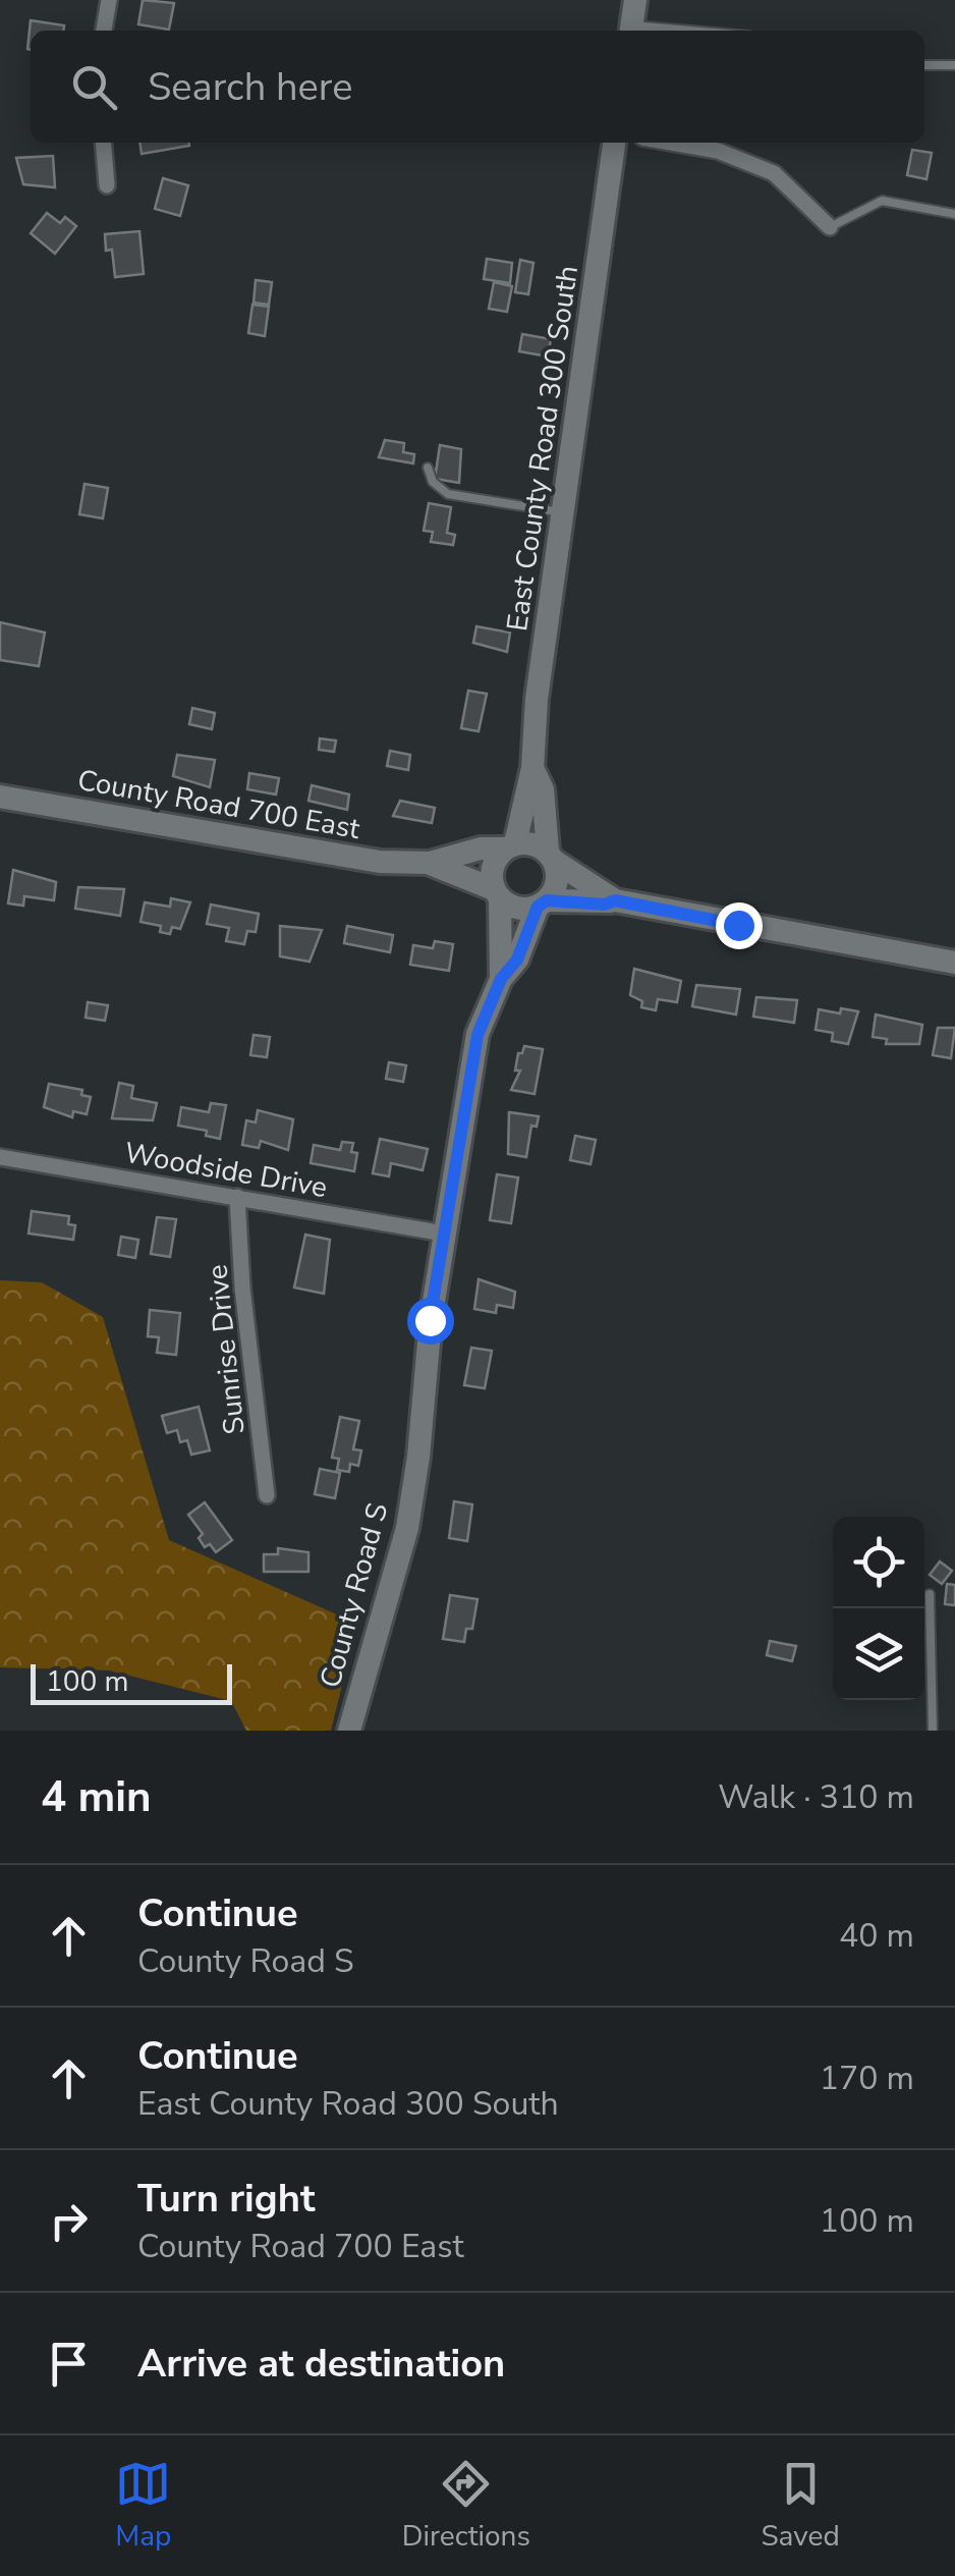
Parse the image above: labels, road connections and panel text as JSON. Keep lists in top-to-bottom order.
{
  "streets": {
    "street": [
      "East County Road 300 South",
      "County Road 700 East",
      "Woodside Drive",
      "Sunrise Drive",
      "County Road S"
    ]
  },
  "crossings": [
    ["East County Road 300 South", "County Road 700 East"],
    ["Woodside Drive", "Sunrise Drive"],
    ["Woodside Drive", "County Road S"]
  ],
  "scale_bar": "100 m",
  "page": {
    "search": "Search here",
    "scale": "100 m",
    "heading": ["4 min", "Walk · 310 m"],
    "list": [
      ["Continue", "County Road S", "40 m"],
      ["Continue", "East County Road 300 South", "170 m"],
      ["Turn right", "County Road 700 East", "100 m"],
      "Arrive at destination"
    ],
    "nav": ["Map", "Directions", "Saved"]
  }
}
